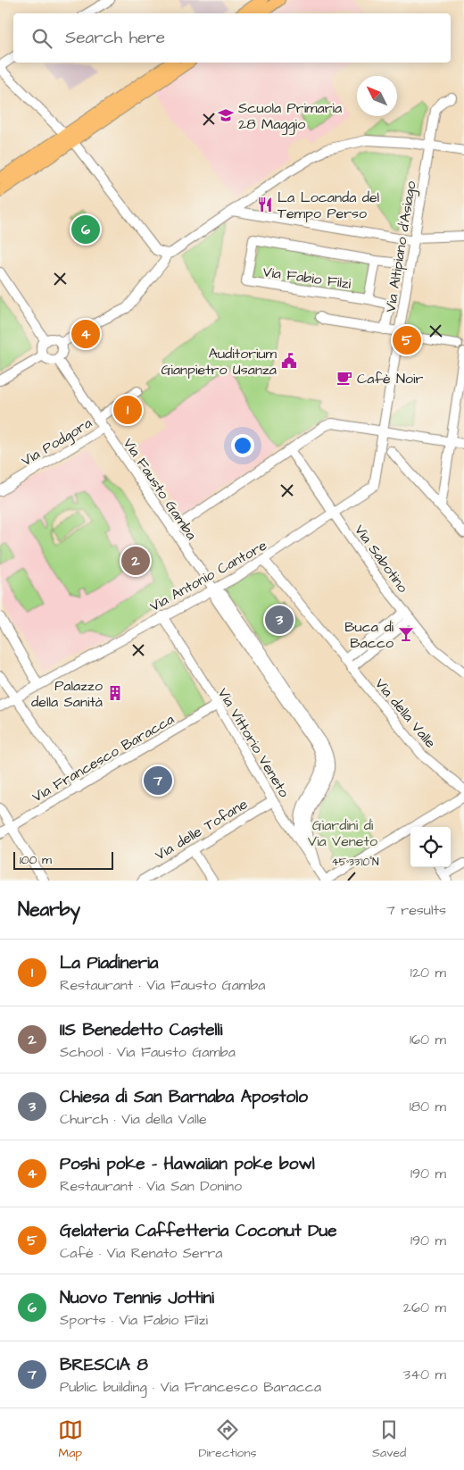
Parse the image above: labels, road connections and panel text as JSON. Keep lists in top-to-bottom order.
{
  "streets": {
    "street": [
      "Via Altipiano d'Asiago",
      "Via Fabio Filzi",
      "Via Podgora",
      "Via Fausto Gamba",
      "Via Sabotino",
      "Via Antonio Cantore",
      "Via della Valle",
      "Via Vittorio Veneto",
      "Via Francesco Baracca",
      "Via delle Tofane"
    ]
  },
  "crossings": [
    ["Via Altipiano d'Asiago", "Via Antonio Cantore"],
    ["Via Podgora", "Via Fausto Gamba"],
    ["Via Fausto Gamba", "Via Antonio Cantore"],
    ["Via Sabotino", "Via Antonio Cantore"],
    ["Via Antonio Cantore", "Via della Valle"],
    ["Via Antonio Cantore", "Via Vittorio Veneto"],
    ["Via Vittorio Veneto", "Via Francesco Baracca"],
    ["Via Vittorio Veneto", "Via delle Tofane"]
  ],
  "parks": ["Giardini di Via Veneto"],
  "places": {
    "school or university": ["Scuola Primaria 28 Maggio"],
    "restaurant": ["La Locanda del Tempo Perso"],
    "public building": ["Auditorium Gianpietro Usanza"],
    "cafe": ["Cafè Noir"],
    "bar": ["Buca di Bacco"],
    "building": ["Palazzo della Sanità"]
  },
  "scale_bar": "100 m",
  "north": "top left",
  "page": {
    "search": "Search here",
    "pins": [
      "6",
      "4",
      "5",
      "1",
      "2",
      "3",
      "7"
    ],
    "scale": "100 m",
    "heading": ["Nearby", "7 results"],
    "list": [
      {
        "mark": "1",
        "name": "La Piadineria",
        "note": "Restaurant · Via Fausto Gamba",
        "value": "120 m"
      },
      {
        "mark": "2",
        "name": "IIS Benedetto Castelli",
        "note": "School · Via Fausto Gamba",
        "value": "160 m"
      },
      {
        "mark": "3",
        "name": "Chiesa di San Barnaba Apostolo",
        "note": "Church · Via della Valle",
        "value": "180 m"
      },
      {
        "mark": "4",
        "name": "Poshi poke - Hawaiian poke bowl",
        "note": "Restaurant · Via San Donino",
        "value": "190 m"
      },
      {
        "mark": "5",
        "name": "Gelateria Caffetteria Coconut Due",
        "note": "Café · Via Renato Serra",
        "value": "190 m"
      },
      {
        "mark": "6",
        "name": "Nuovo Tennis Jottini",
        "note": "Sports · Via Fabio Filzi",
        "value": "260 m"
      },
      {
        "mark": "7",
        "name": "BRESCIA 8",
        "note": "Public building · Via Francesco Baracca",
        "value": "340 m"
      }
    ],
    "nav": ["Map", "Directions", "Saved"]
  },
  "coordinates": ["45°33'10\"N"]
}
